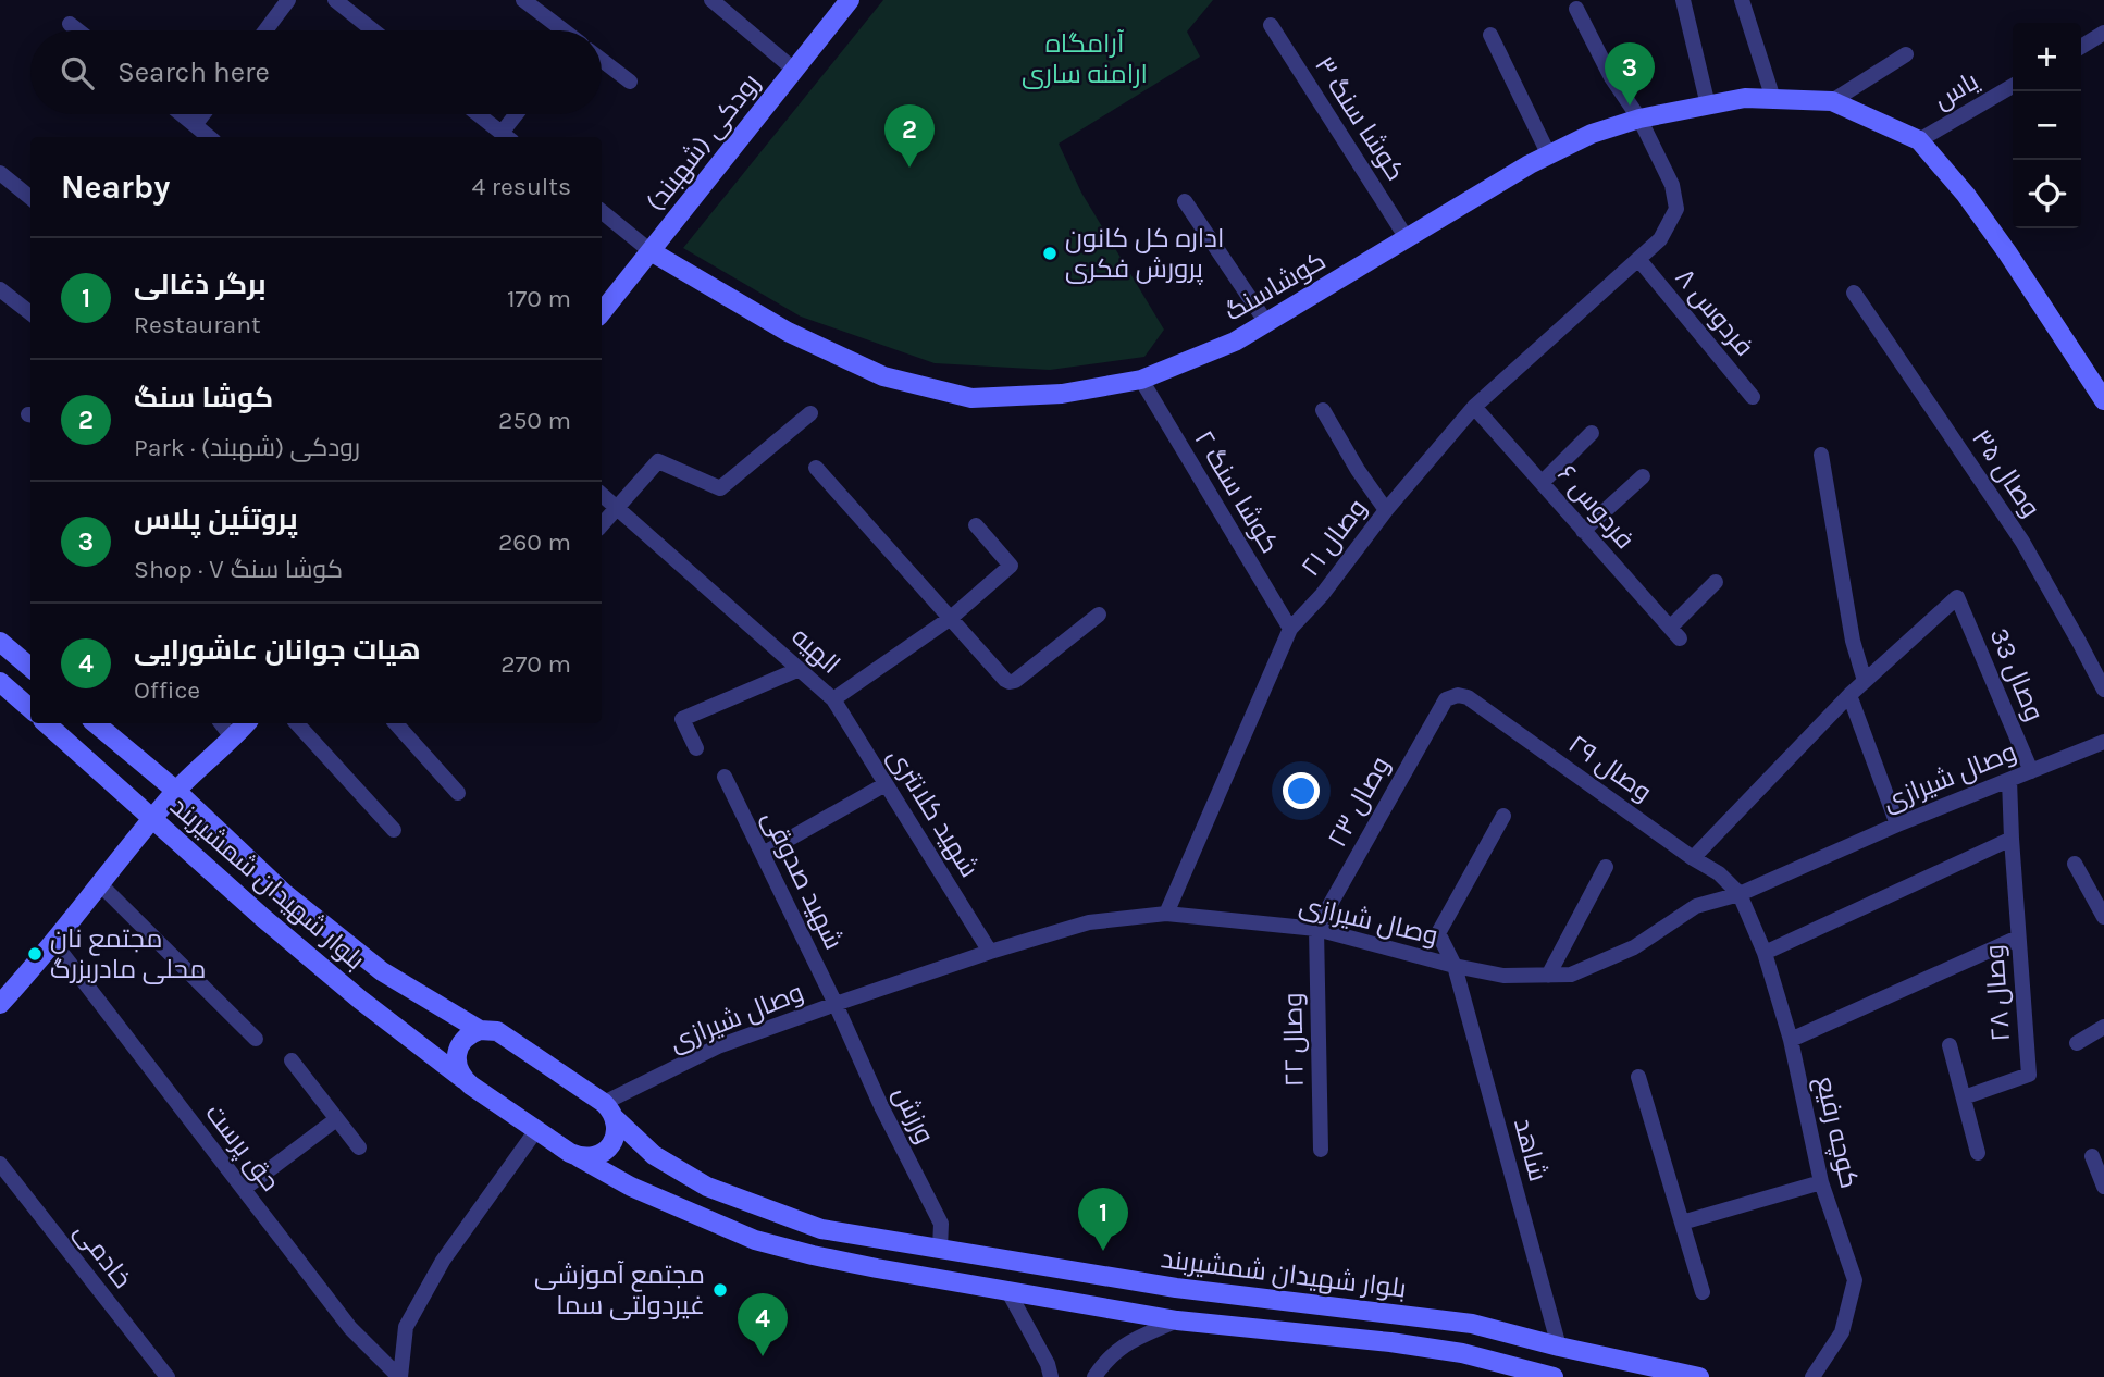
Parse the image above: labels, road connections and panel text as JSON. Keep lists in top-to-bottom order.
{
  "streets": {
    "main road": ["رودکی (شهبند)", "کوشاسنگ", "بلوار شهیدان شمشیربند"],
    "street": [
      "یاس",
      "کوشا سنگ ۳",
      "فردوس ۸",
      "وصال ۳۵",
      "کوشا سنگ ۲",
      "فردوس ۶",
      "وصال ۲۱",
      "الهیه",
      "وصال 33",
      "وصال ۲۹",
      "وصال شیرازی",
      "وصال ۲۳",
      "شهید کلانتری",
      "شهید صدوقی",
      "وصال ۲۸",
      "وصال ۲۲",
      "ورزش",
      "کوچه رفیع",
      "حق پرست",
      "شاهد",
      "خادمی"
    ]
  },
  "crossings": [
    ["یاس", "کوشاسنگ"],
    ["کوشا سنگ ۳", "کوشاسنگ"],
    ["رودکی (شهبند)", "کوشاسنگ"],
    ["کوشاسنگ", "کوشا سنگ ۲"],
    ["کوشاسنگ", "وصال ۲۱"],
    ["فردوس ۸", "وصال ۲۱"],
    ["کوشا سنگ ۲", "وصال ۲۱"],
    ["فردوس ۶", "وصال ۲۱"],
    ["وصال ۲۱", "وصال شیرازی"],
    ["الهیه", "شهید کلانتری"],
    ["وصال 33", "وصال شیرازی"],
    ["وصال ۲۹", "وصال شیرازی"],
    ["وصال ۲۹", "وصال ۲۳"],
    ["وصال ۲۹", "کوچه رفیع"],
    ["وصال شیرازی", "وصال ۲۳"],
    ["وصال شیرازی", "شهید کلانتری"],
    ["وصال شیرازی", "شهید صدوقی"],
    ["وصال شیرازی", "بلوار شهیدان شمشیربند"],
    ["وصال شیرازی", "وصال ۲۸"],
    ["وصال شیرازی", "وصال ۲۲"],
    ["وصال شیرازی", "ورزش"],
    ["وصال شیرازی", "کوچه رفیع"],
    ["وصال شیرازی", "شاهد"],
    ["وصال ۲۳", "وصال ۲۲"],
    ["شهید صدوقی", "ورزش"],
    ["بلوار شهیدان شمشیربند", "ورزش"],
    ["بلوار شهیدان شمشیربند", "شاهد"]
  ],
  "parks": ["آرامگاه ارامنه ساری"],
  "places": ["اداره کل کانون پرورش فکری", "مجتمع نان محلی مادربزرگ", "مجتمع آموزشی غیردولتی سما"],
  "page": {
    "map_buttons": ["+", "−"],
    "search": "Search here",
    "pins": [
      "3",
      "2",
      "1",
      "4"
    ],
    "heading": ["Nearby", "4 results"],
    "list": [
      {
        "mark": "1",
        "name": "برگر ذغالی",
        "note": "Restaurant",
        "value": "170 m"
      },
      {
        "mark": "2",
        "name": "کوشا سنگ",
        "note": "Park · رودکی (شهبند)",
        "value": "250 m"
      },
      {
        "mark": "3",
        "name": "پروتئین پلاس",
        "note": "Shop · کوشا سنگ ۷",
        "value": "260 m"
      },
      {
        "mark": "4",
        "name": "هیات جوانان عاشورایی",
        "note": "Office",
        "value": "270 m"
      }
    ]
  }
}
